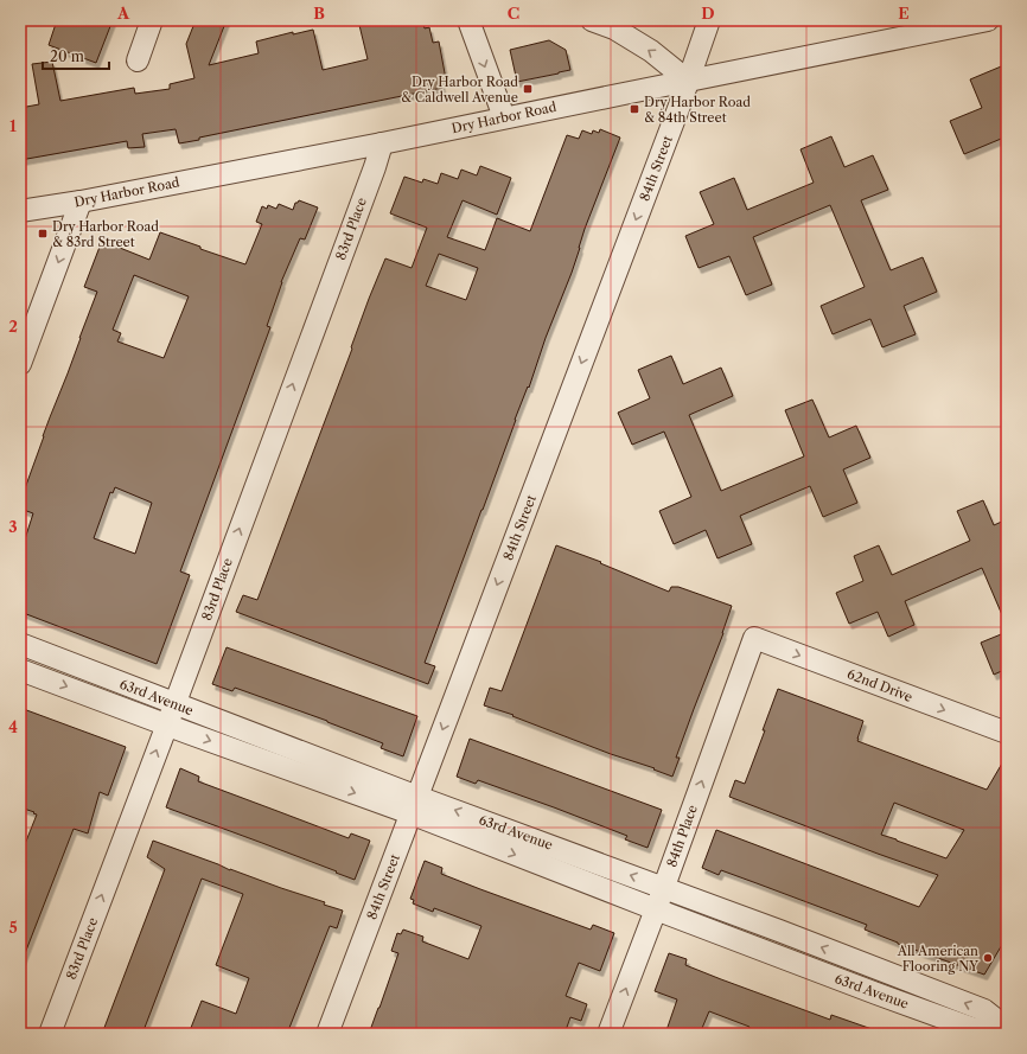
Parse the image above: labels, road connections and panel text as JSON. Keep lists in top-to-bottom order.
{
  "streets": {
    "street": [
      "Dry Harbor Road",
      "84th Street",
      "83rd Place",
      "62nd Drive",
      "63rd Avenue",
      "84th Place"
    ]
  },
  "crossings": [
    ["Dry Harbor Road", "84th Street"],
    ["Dry Harbor Road", "83rd Place"],
    ["84th Street", "63rd Avenue"],
    ["83rd Place", "63rd Avenue"],
    ["62nd Drive", "84th Place"],
    ["63rd Avenue", "84th Place"]
  ],
  "one_way": [
    "84th Street",
    "83rd Place",
    "62nd Drive",
    "84th Place"
  ],
  "places": {
    "transit": ["Dry Harbor Road & Caldwell Avenue", "Dry Harbor Road & 84th Street", "Dry Harbor Road & 83rd Street"],
    "other": ["All American Flooring NY"]
  },
  "scale_bar": "20 m",
  "grid": {
    "columns": [
      "A",
      "B",
      "C",
      "D",
      "E"
    ],
    "rows": [
      "1",
      "2",
      "3",
      "4",
      "5"
    ]
  }
}
